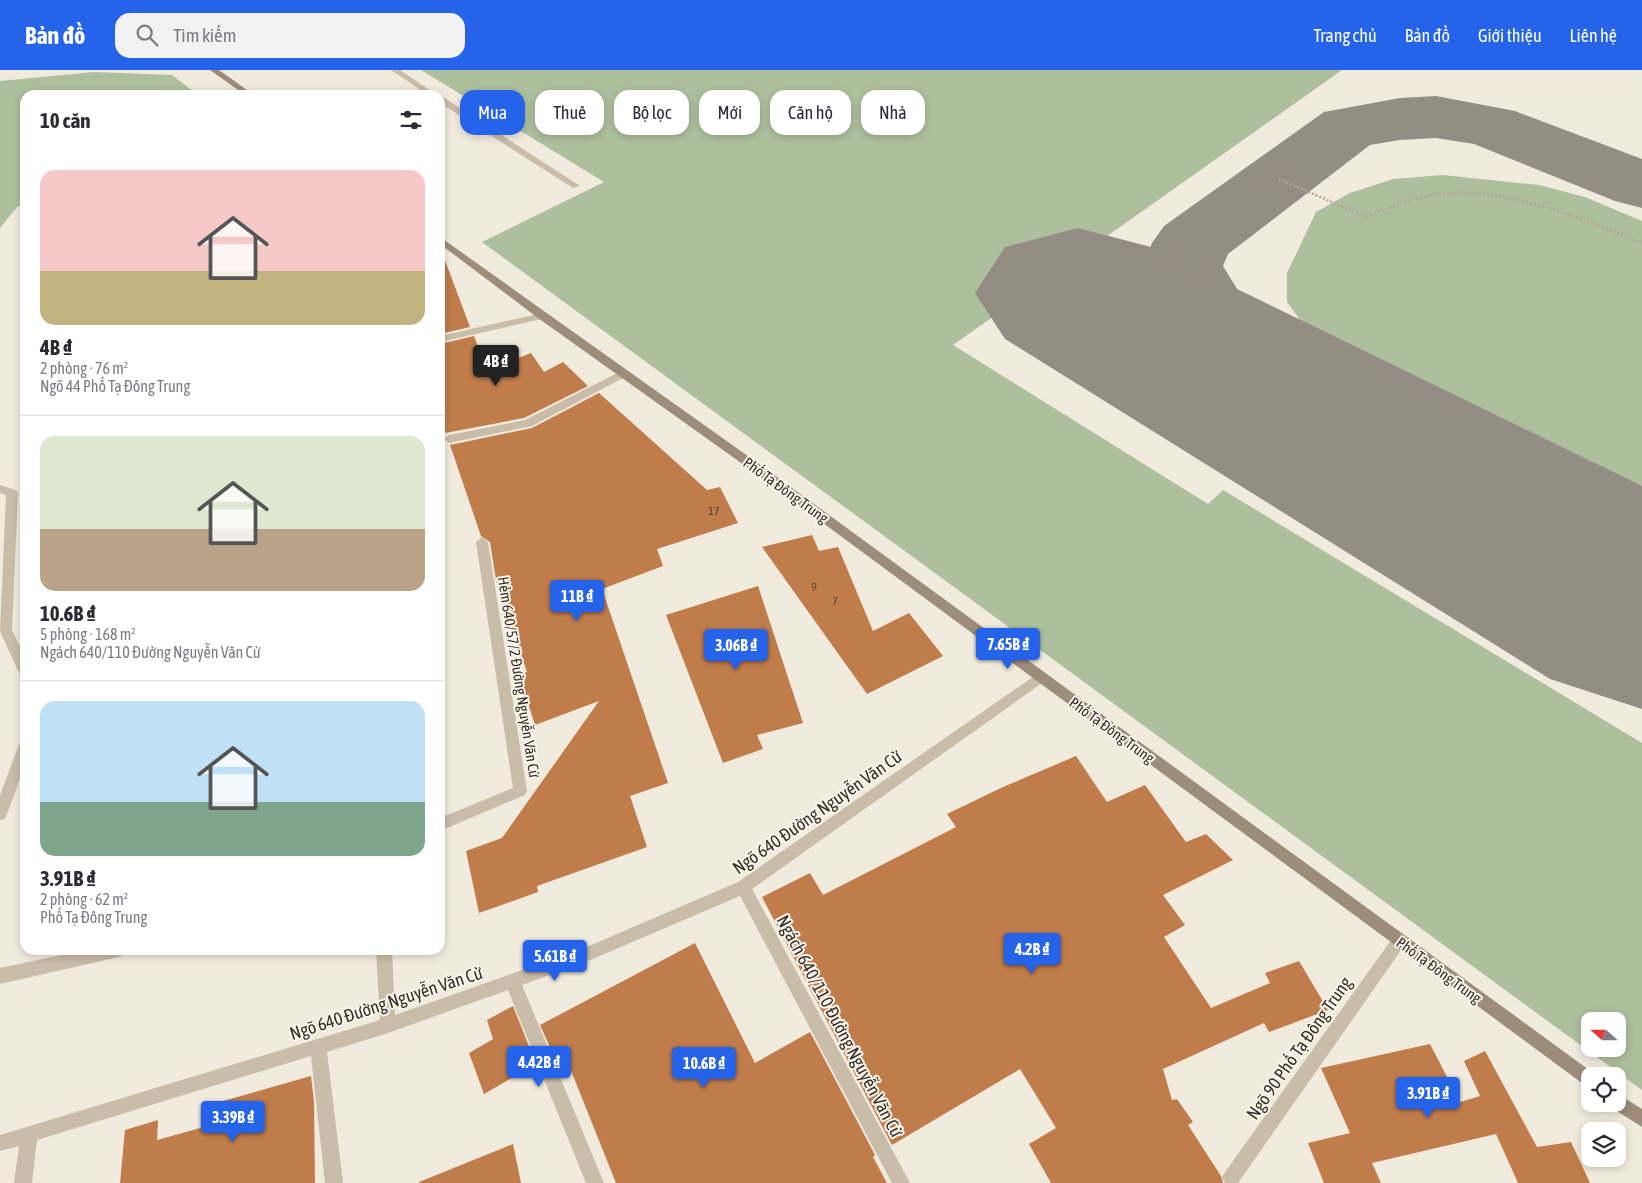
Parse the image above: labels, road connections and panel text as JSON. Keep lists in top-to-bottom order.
{
  "streets": {
    "street": [
      "Phố Tạ Đông Trung",
      "Hẻm 640/57/2 Đường Nguyễn Văn Cừ",
      "Ngõ 640 Đường Nguyễn Văn Cừ",
      "Ngách 640/110 Đường Nguyễn Văn Cừ",
      "Ngõ 90 Phố Tạ Đông Trung"
    ]
  },
  "crossings": [
    ["Phố Tạ Đông Trung", "Ngõ 640 Đường Nguyễn Văn Cừ"],
    ["Phố Tạ Đông Trung", "Ngõ 90 Phố Tạ Đông Trung"],
    ["Ngõ 640 Đường Nguyễn Văn Cừ", "Ngách 640/110 Đường Nguyễn Văn Cừ"]
  ],
  "house_numbers": ["17", "9", "7"],
  "north": "left",
  "page": {
    "header": "Bản đồ",
    "search": "Tìm kiếm",
    "nav": [
      "Trang chủ",
      "Bản đồ",
      "Giới thiệu",
      "Liên hệ"
    ],
    "chip": [
      "Mua",
      "Thuê",
      "Bộ lọc",
      "Mới",
      "Căn hộ",
      "Nhà"
    ],
    "heading": "10 căn",
    "list": [
      {
        "name": "4B ₫",
        "note": "2 phòng · 76 m² · Ngõ 44 Phố Tạ Đông Trung"
      },
      {
        "name": "10.6B ₫",
        "note": "5 phòng · 168 m² · Ngách 640/110 Đường Nguyễn Văn Cừ"
      },
      {
        "name": "3.91B ₫",
        "note": "2 phòng · 62 m² · Phố Tạ Đông Trung"
      }
    ],
    "price": [
      "4B ₫",
      "11B ₫",
      "7.65B ₫",
      "3.06B ₫",
      "4.2B ₫",
      "5.61B ₫",
      "4.42B ₫",
      "10.6B ₫",
      "3.91B ₫",
      "3.39B ₫"
    ]
  }
}
